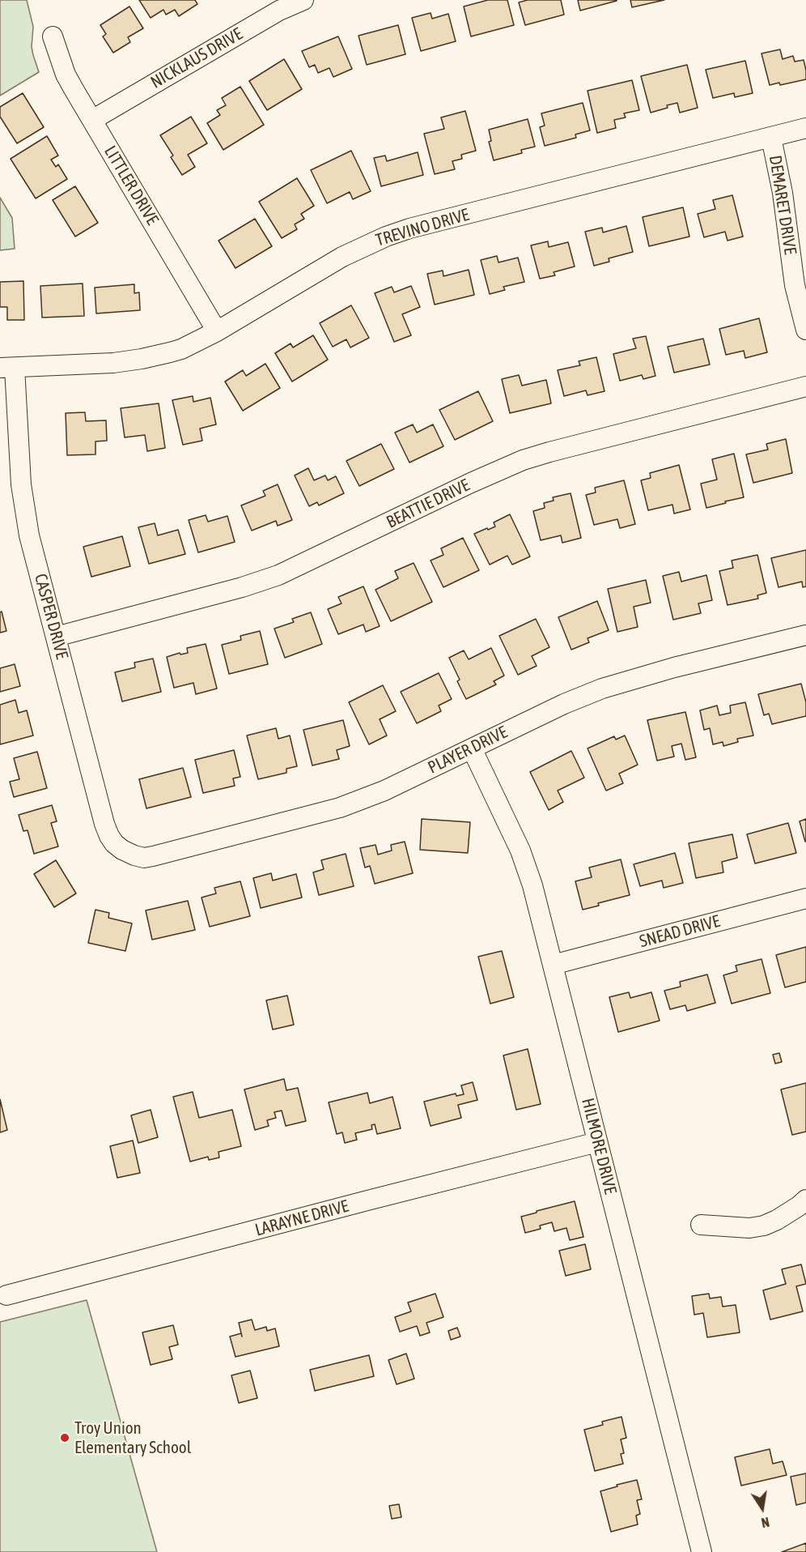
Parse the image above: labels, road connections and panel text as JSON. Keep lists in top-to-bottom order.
{
  "streets": {
    "street": [
      "NICKLAUS DRIVE",
      "LITTLER DRIVE",
      "DEMARET DRIVE",
      "TREVINO DRIVE",
      "BEATTIE DRIVE",
      "CASPER DRIVE",
      "PLAYER DRIVE",
      "SNEAD DRIVE",
      "HILMORE DRIVE",
      "LARAYNE DRIVE"
    ]
  },
  "crossings": [
    ["NICKLAUS DRIVE", "LITTLER DRIVE"],
    ["LITTLER DRIVE", "TREVINO DRIVE"],
    ["DEMARET DRIVE", "TREVINO DRIVE"],
    ["TREVINO DRIVE", "CASPER DRIVE"],
    ["BEATTIE DRIVE", "CASPER DRIVE"],
    ["CASPER DRIVE", "PLAYER DRIVE"],
    ["PLAYER DRIVE", "HILMORE DRIVE"],
    ["SNEAD DRIVE", "HILMORE DRIVE"],
    ["HILMORE DRIVE", "LARAYNE DRIVE"]
  ],
  "places": ["Troy Union Elementary School"],
  "north": "bottom"
}
